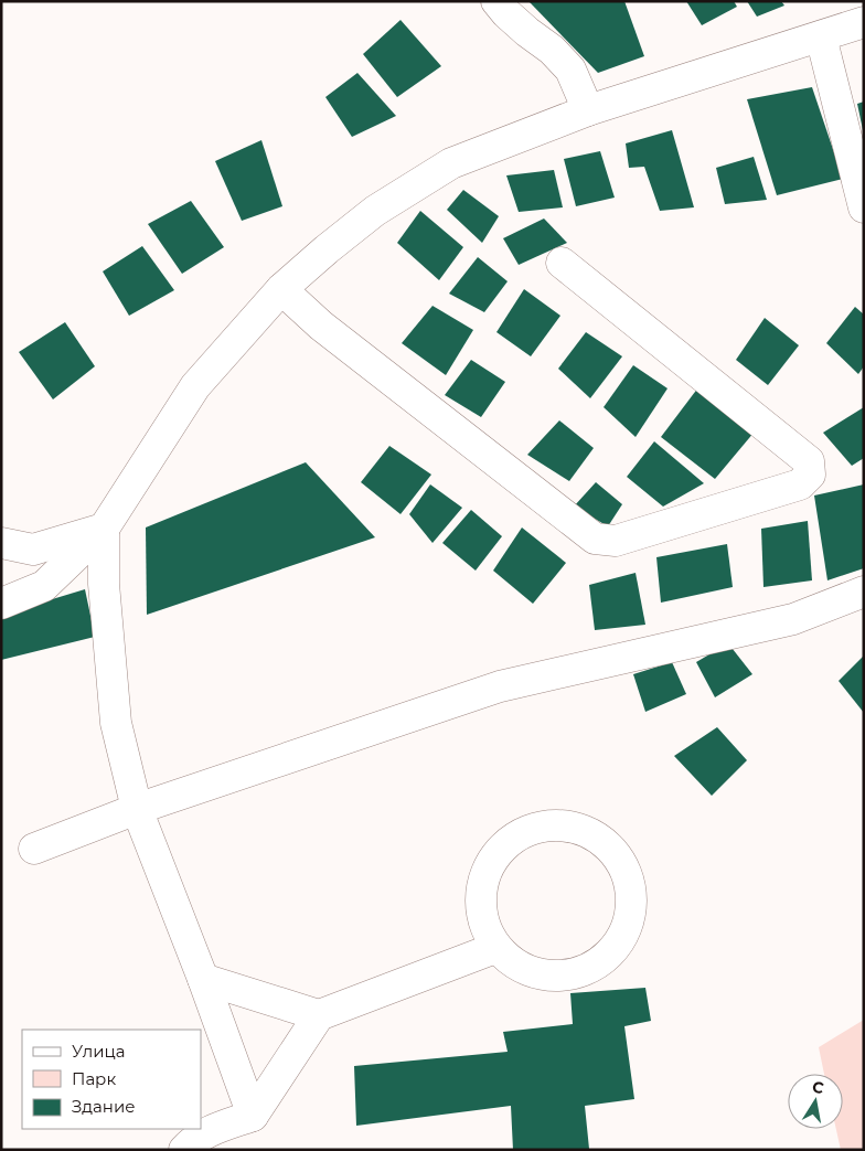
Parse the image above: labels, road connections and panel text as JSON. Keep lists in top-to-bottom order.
{
  "legend": ["Улица", "Парк", "Здание"],
  "north": "top"
}
